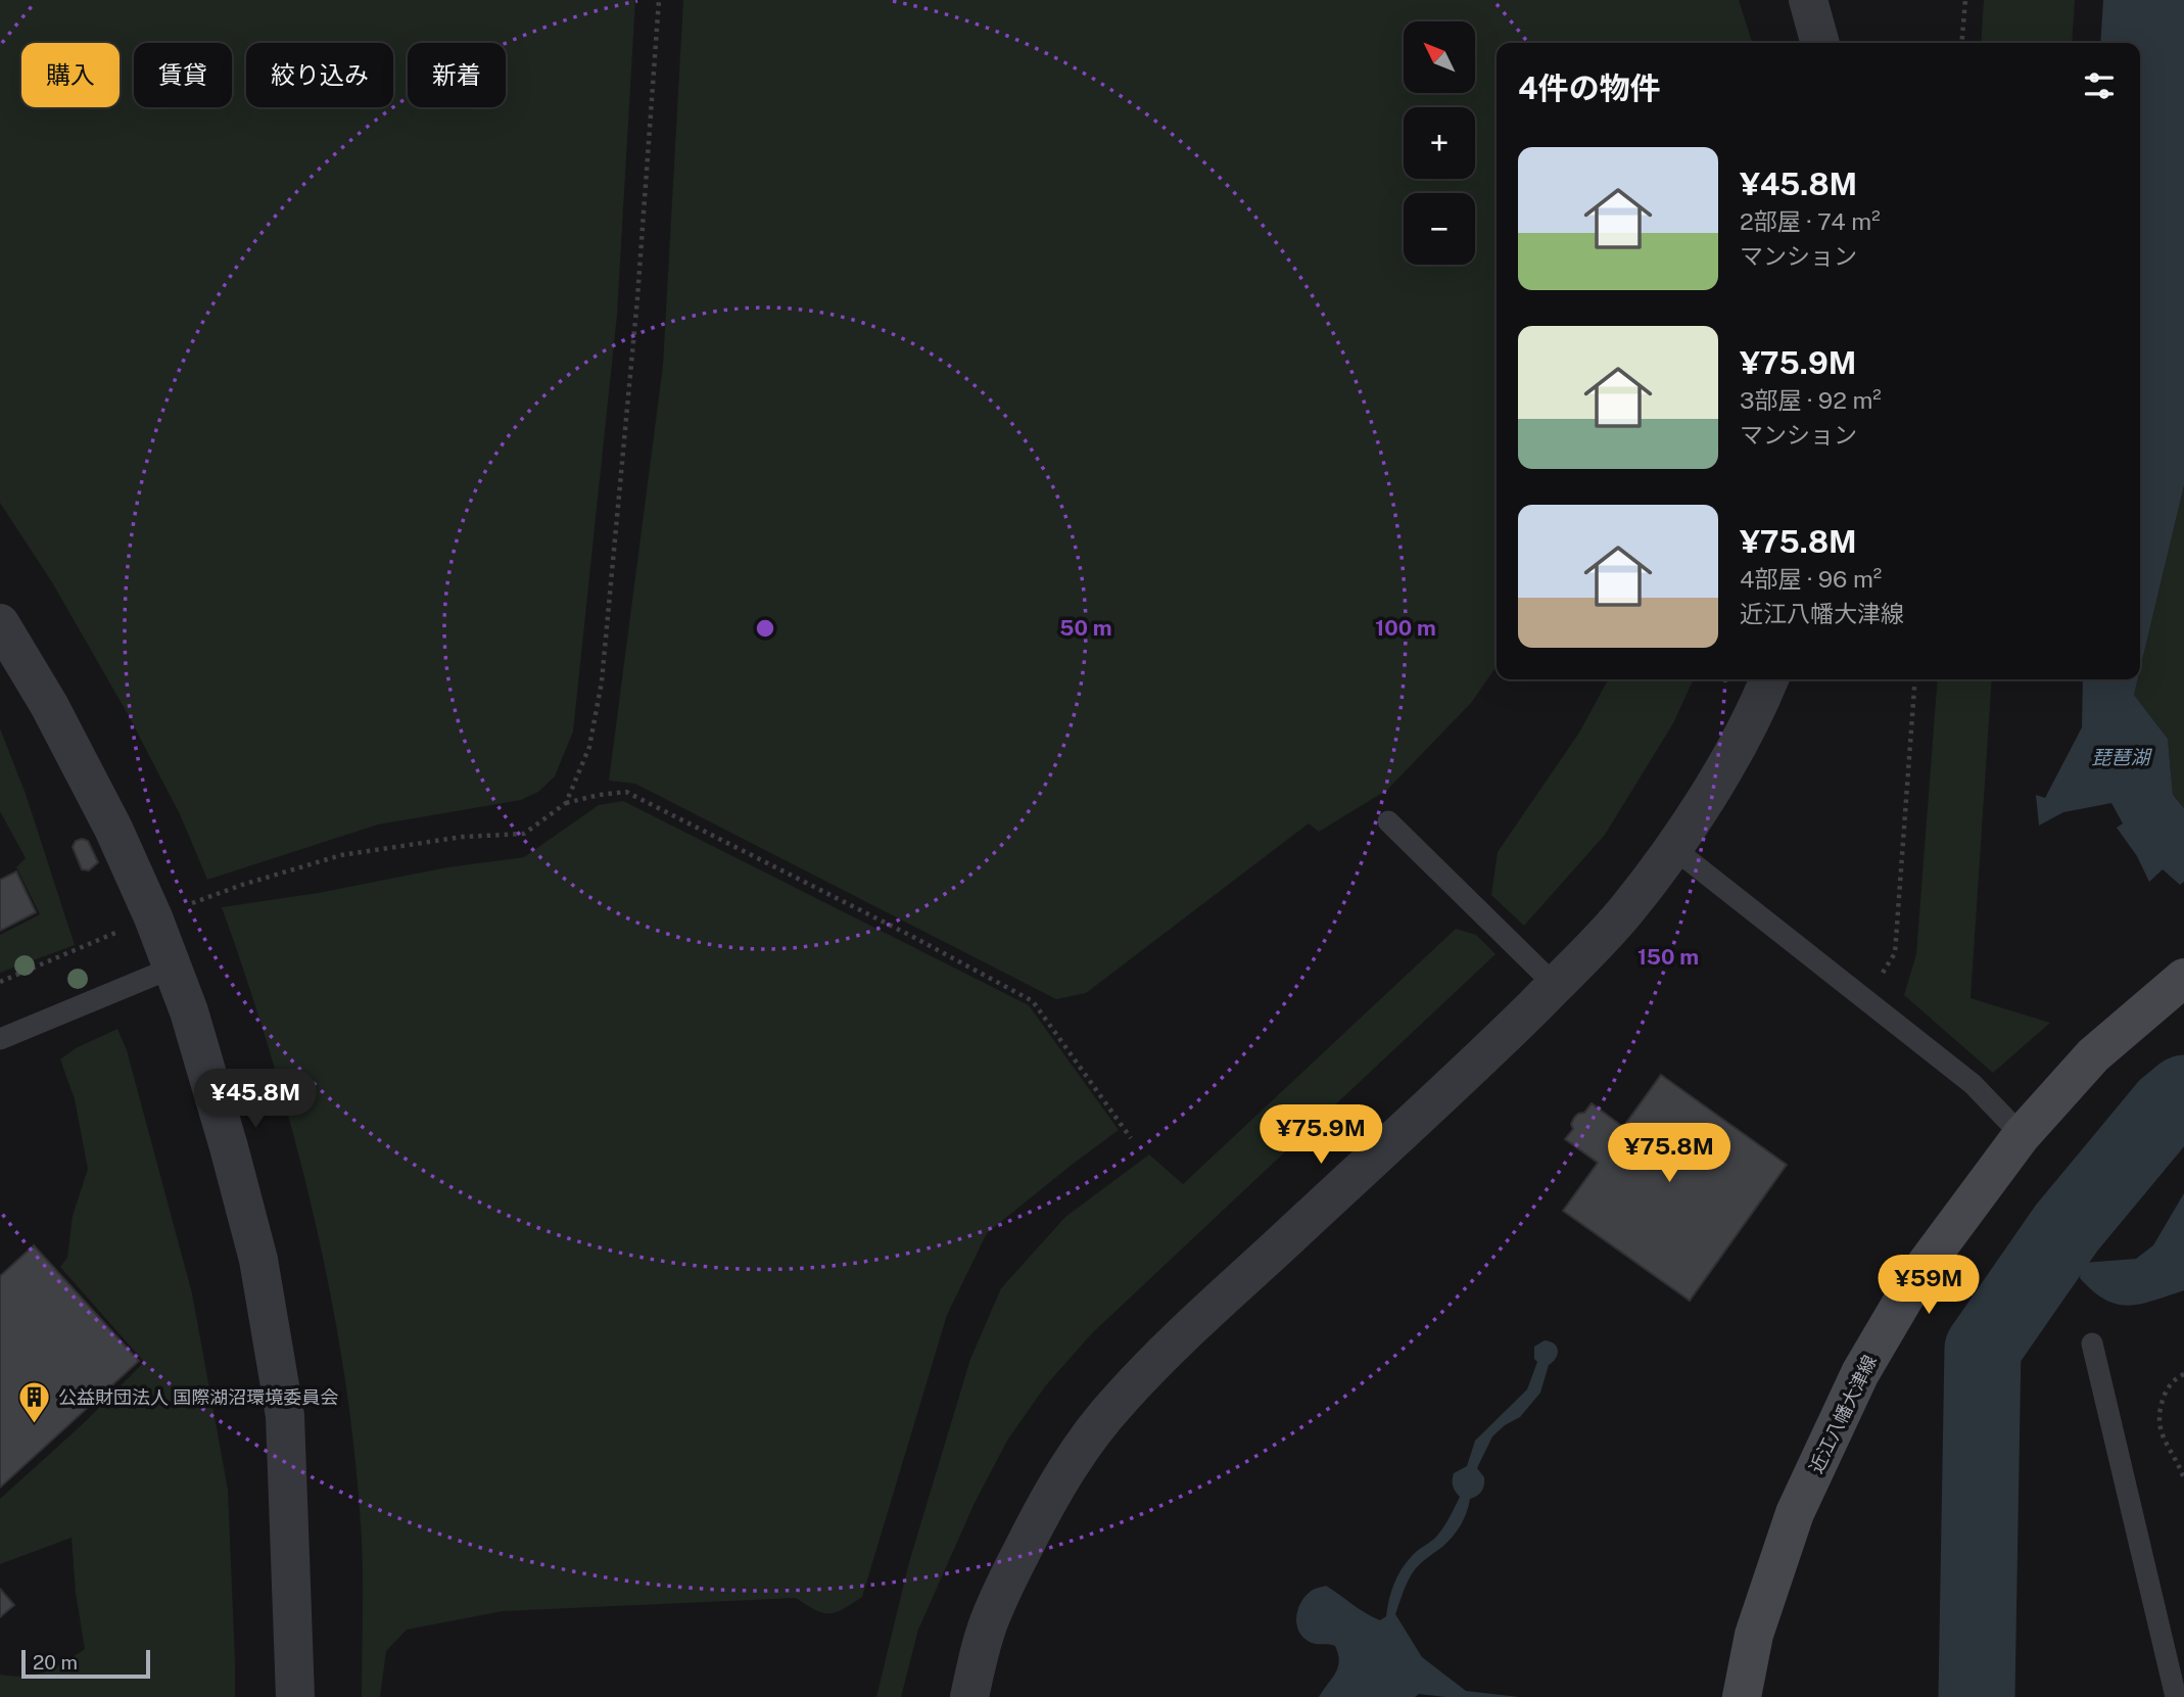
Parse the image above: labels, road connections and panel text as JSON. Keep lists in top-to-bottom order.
{
  "streets": {
    "main road": ["近江八幡大津線"]
  },
  "water": ["琵琶湖"],
  "places": {
    "building": ["公益財団法人 国際湖沼環境委員会"]
  },
  "scale_bar": "20 m",
  "north": "top left",
  "page": {
    "map_buttons": ["+", "−"],
    "chip": [
      "購入",
      "賃貸",
      "絞り込み",
      "新着"
    ],
    "heading": "4件の物件",
    "list": [
      {
        "name": "¥45.8M",
        "note": "2部屋 · 74 m² · マンション"
      },
      {
        "name": "¥75.9M",
        "note": "3部屋 · 92 m² · マンション"
      },
      {
        "name": "¥75.8M",
        "note": "4部屋 · 96 m² · 近江八幡大津線"
      }
    ],
    "price": [
      "¥45.8M",
      "¥75.9M",
      "¥75.8M",
      "¥59M"
    ],
    "scale": "20 m"
  },
  "rings": ["50 m", "100 m", "150 m"]
}
